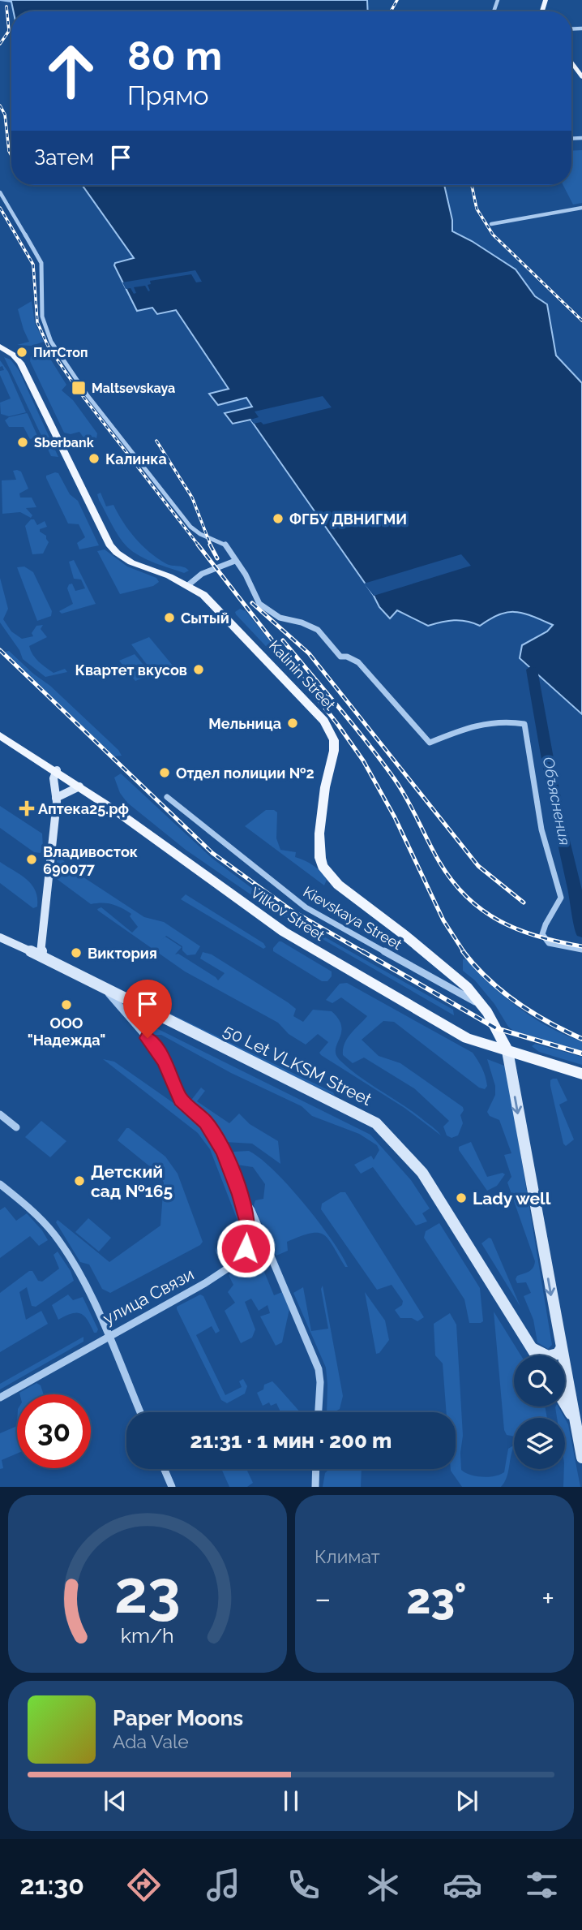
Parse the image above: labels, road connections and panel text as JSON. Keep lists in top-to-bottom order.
{
  "streets": {
    "main road": ["Kalinin Street", "Vilkov Street", "50 Let VLKSM Street"],
    "street": ["Kievskaya Street", "улица Связи"]
  },
  "crossings": [
    ["Kalinin Street", "Vilkov Street"],
    ["Kalinin Street", "Kievskaya Street"],
    ["50 Let VLKSM Street", "улица Связи"]
  ],
  "water": ["Объяснения"],
  "places": {
    "other": [
      "ПитСтоп",
      "Sberbank",
      "Калинка",
      "ФГБУ ДВНИГМИ",
      "Сытый",
      "Квартет вкусов",
      "Мельница",
      "Отдел полиции №2",
      "Владивосток 690077",
      "Виктория",
      "ООО \"Надежда\"",
      "Детский сад №165",
      "Lady well"
    ],
    "transit": ["Maltsevskaya"],
    "health": ["Аптека25.рф"]
  },
  "page": {
    "turn": ["80 m", "Прямо"],
    "then": "Затем",
    "limit": "30",
    "trip": "21:31 · 1 мин · 200 m",
    "tile": "Климат",
    "heat": ["−", "23°", "+"],
    "song": ["Paper Moons", "Ada Vale"],
    "tabs": "21:30",
    "gauge": ["23", "km/h"]
  }
}
